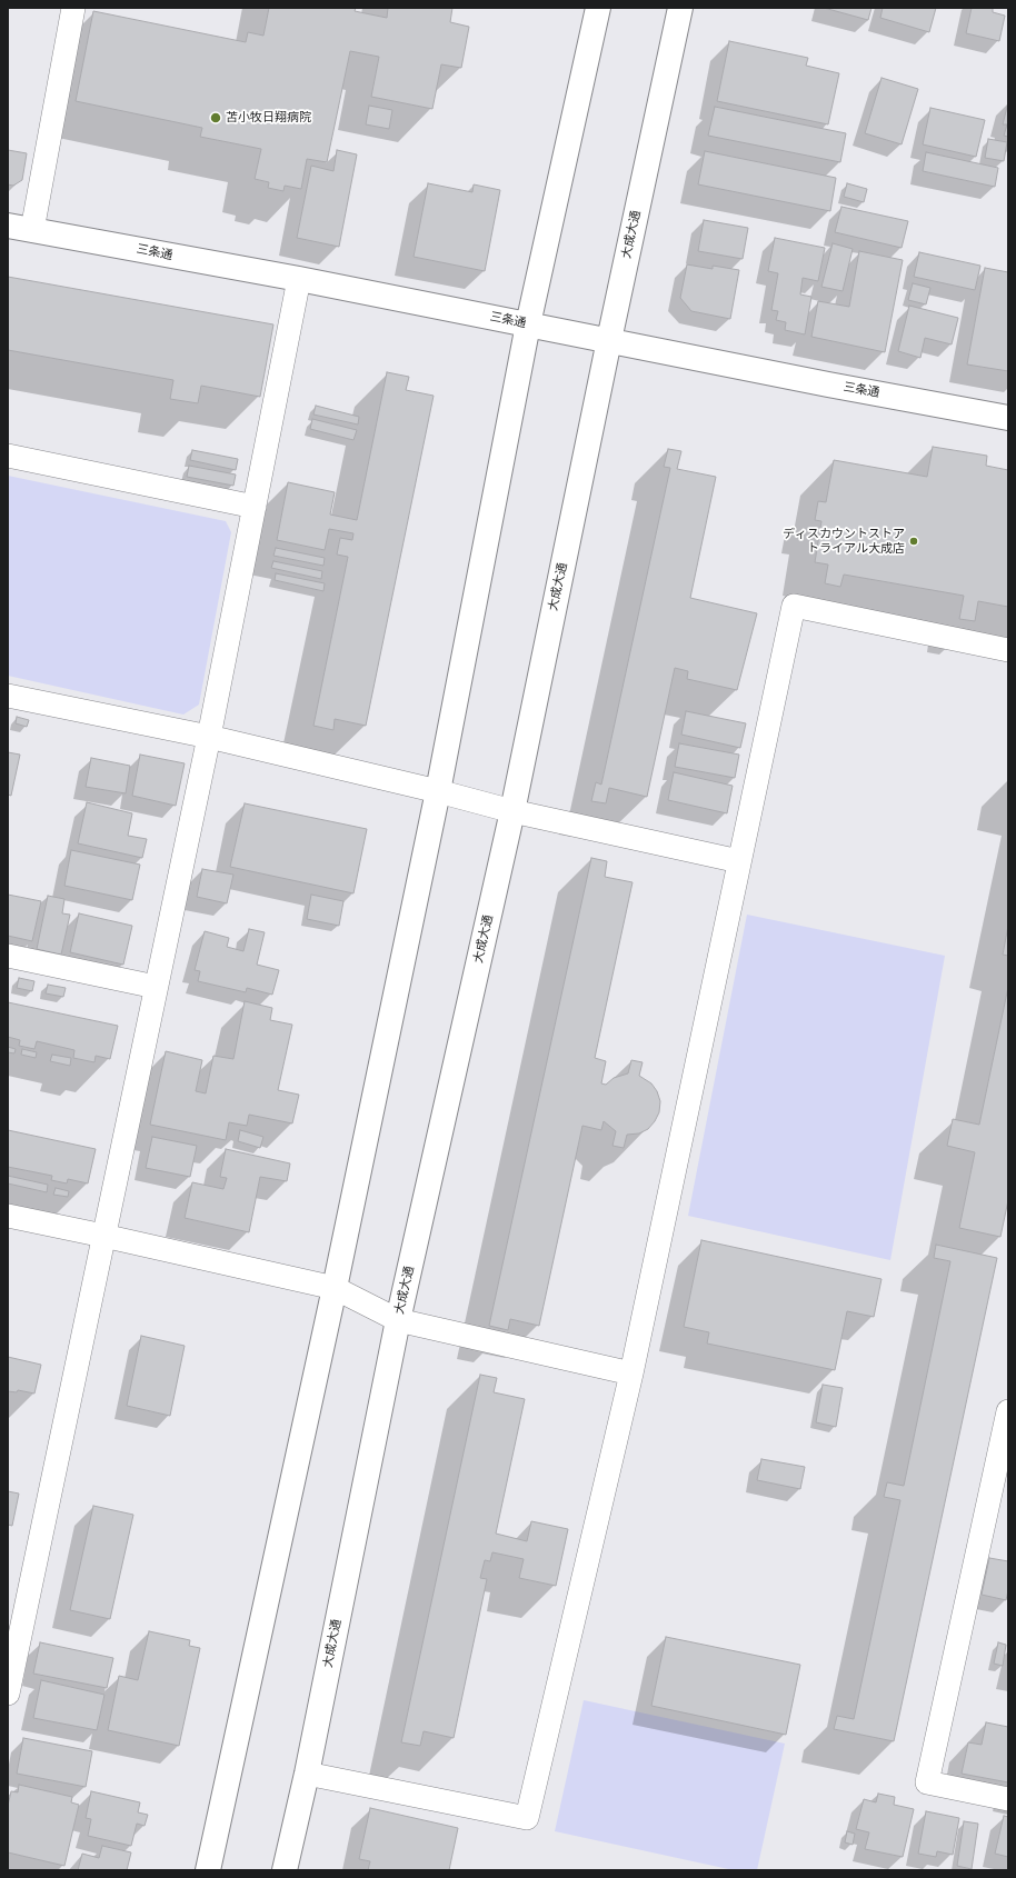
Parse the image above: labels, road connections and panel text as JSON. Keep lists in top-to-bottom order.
{
  "streets": {
    "street": ["大成大通", "三条通"]
  },
  "crossings": [
    ["大成大通", "三条通"]
  ],
  "places": ["苫小牧日翔病院", "ディスカウントストア トライアル大成店"]
}
